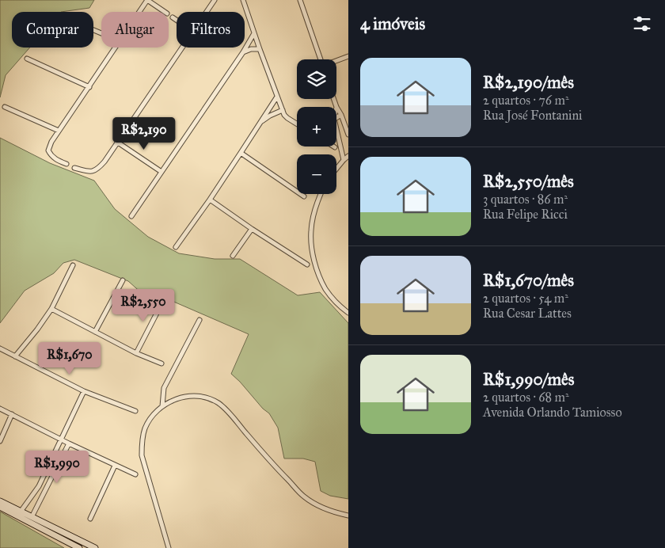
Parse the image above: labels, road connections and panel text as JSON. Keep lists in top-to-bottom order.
{
  "page": {
    "heading": "4 imóveis",
    "chip": ["Comprar", "Alugar", "Filtros"],
    "list": [
      {
        "name": "R$2,190/mês",
        "note": "2 quartos · 76 m² · Rua José Fontanini"
      },
      {
        "name": "R$2,550/mês",
        "note": "3 quartos · 86 m² · Rua Felipe Ricci"
      },
      {
        "name": "R$1,670/mês",
        "note": "2 quartos · 54 m² · Rua Cesar Lattes"
      },
      {
        "name": "R$1,990/mês",
        "note": "2 quartos · 68 m² · Avenida Orlando Tamiosso"
      }
    ],
    "map_buttons": ["+", "−"],
    "price": [
      "R$2,190",
      "R$2,550",
      "R$1,670",
      "R$1,990"
    ]
  }
}
